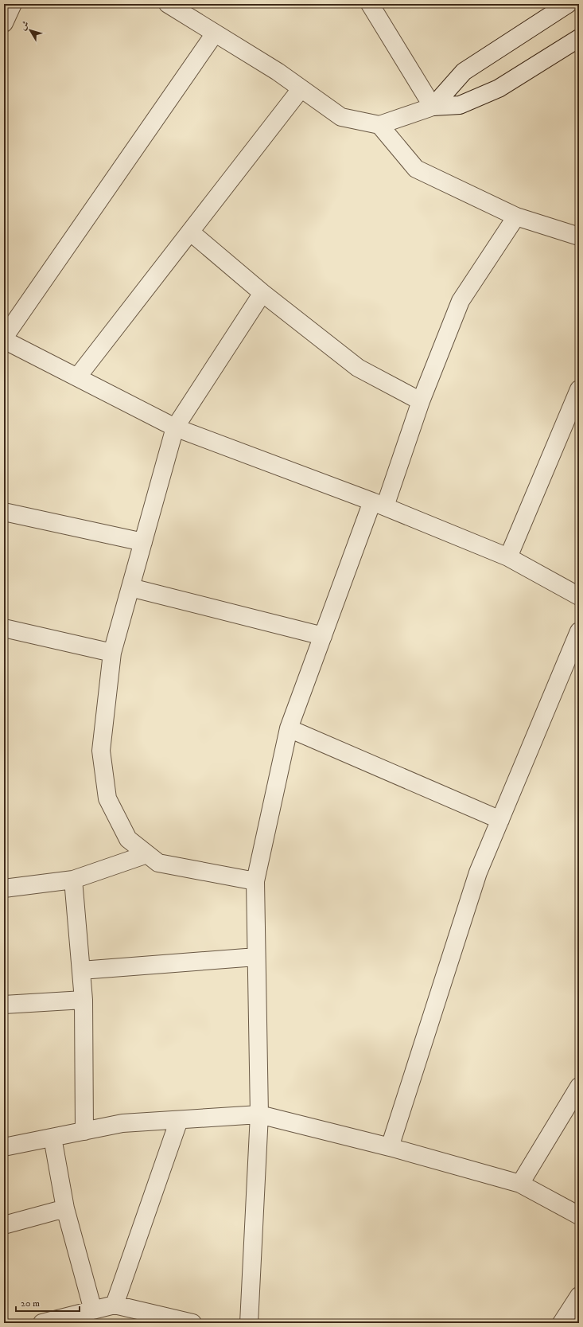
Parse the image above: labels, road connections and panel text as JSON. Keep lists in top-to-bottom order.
{
  "scale_bar": "20 m",
  "north": "top left"
}
